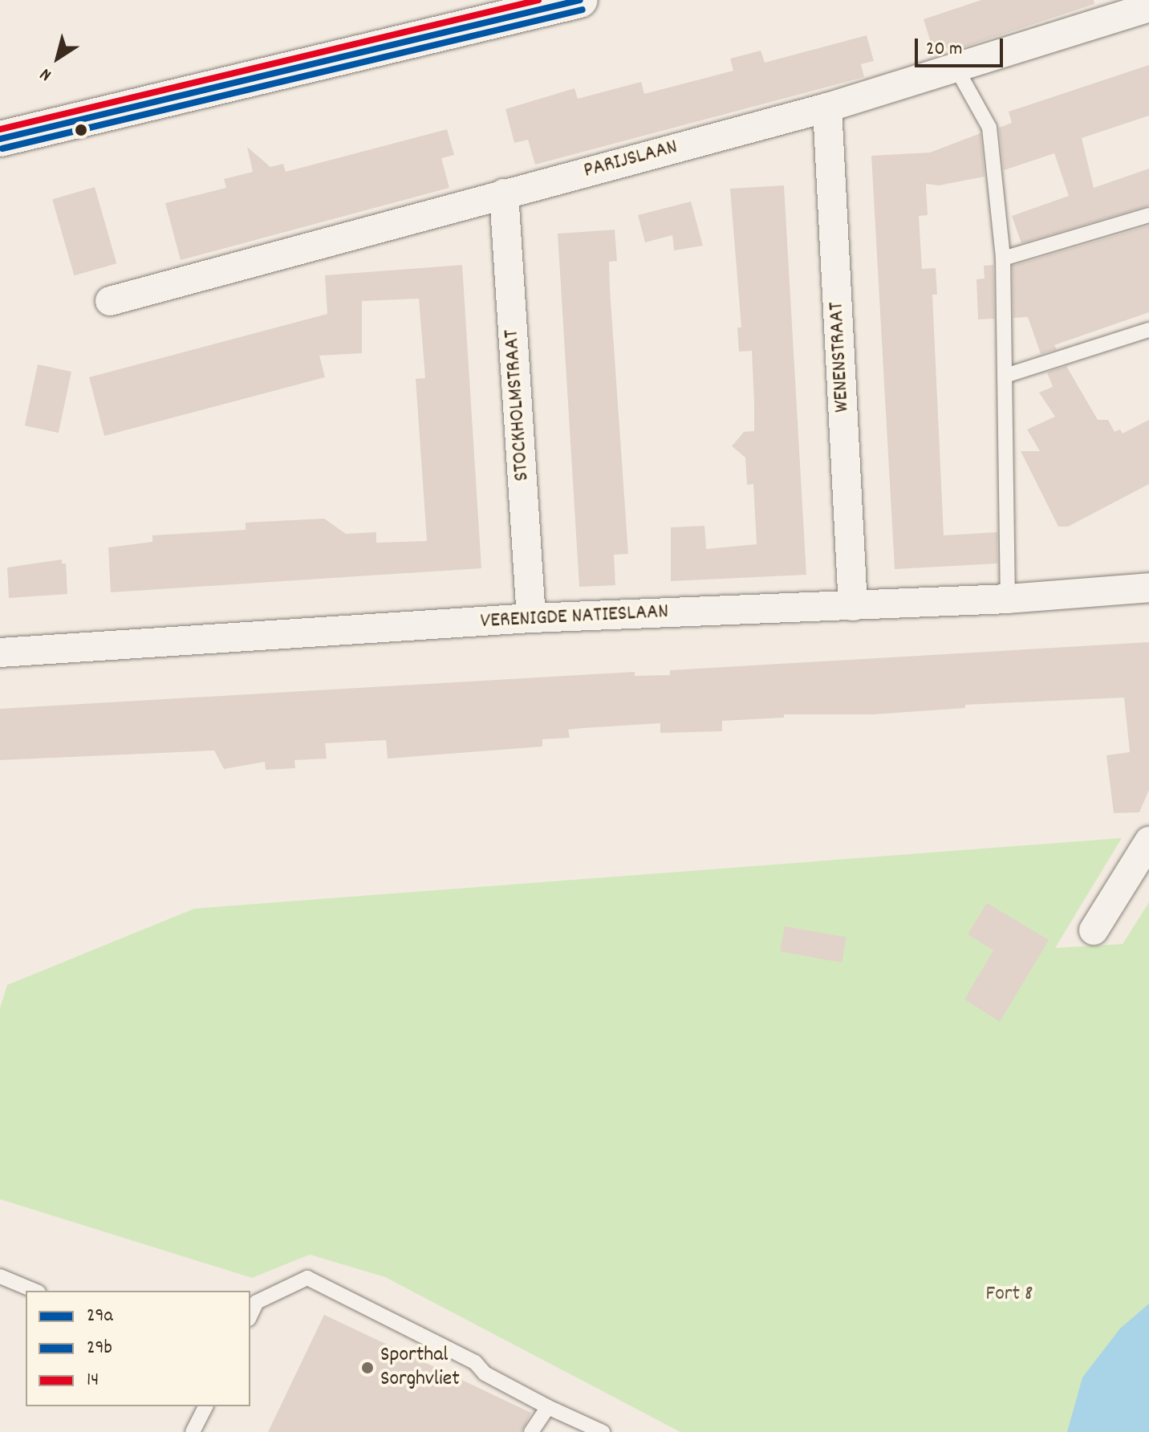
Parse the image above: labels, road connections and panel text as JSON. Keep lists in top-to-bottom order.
{
  "streets": {
    "street": [
      "PARIJSLAAN",
      "WENENSTRAAT",
      "STOCKHOLMSTRAAT",
      "VERENIGDE NATIESLAAN"
    ]
  },
  "crossings": [
    ["PARIJSLAAN", "WENENSTRAAT"],
    ["PARIJSLAAN", "STOCKHOLMSTRAAT"],
    ["WENENSTRAAT", "VERENIGDE NATIESLAAN"],
    ["STOCKHOLMSTRAAT", "VERENIGDE NATIESLAAN"]
  ],
  "parks": ["Fort 8"],
  "places": ["Sporthal Sorghvliet"],
  "lines": ["transit line 29a", "transit line 14", "transit line 29b"],
  "legend": ["29a", "29b", "14"],
  "scale_bar": "20 m",
  "north": "bottom left"
}
